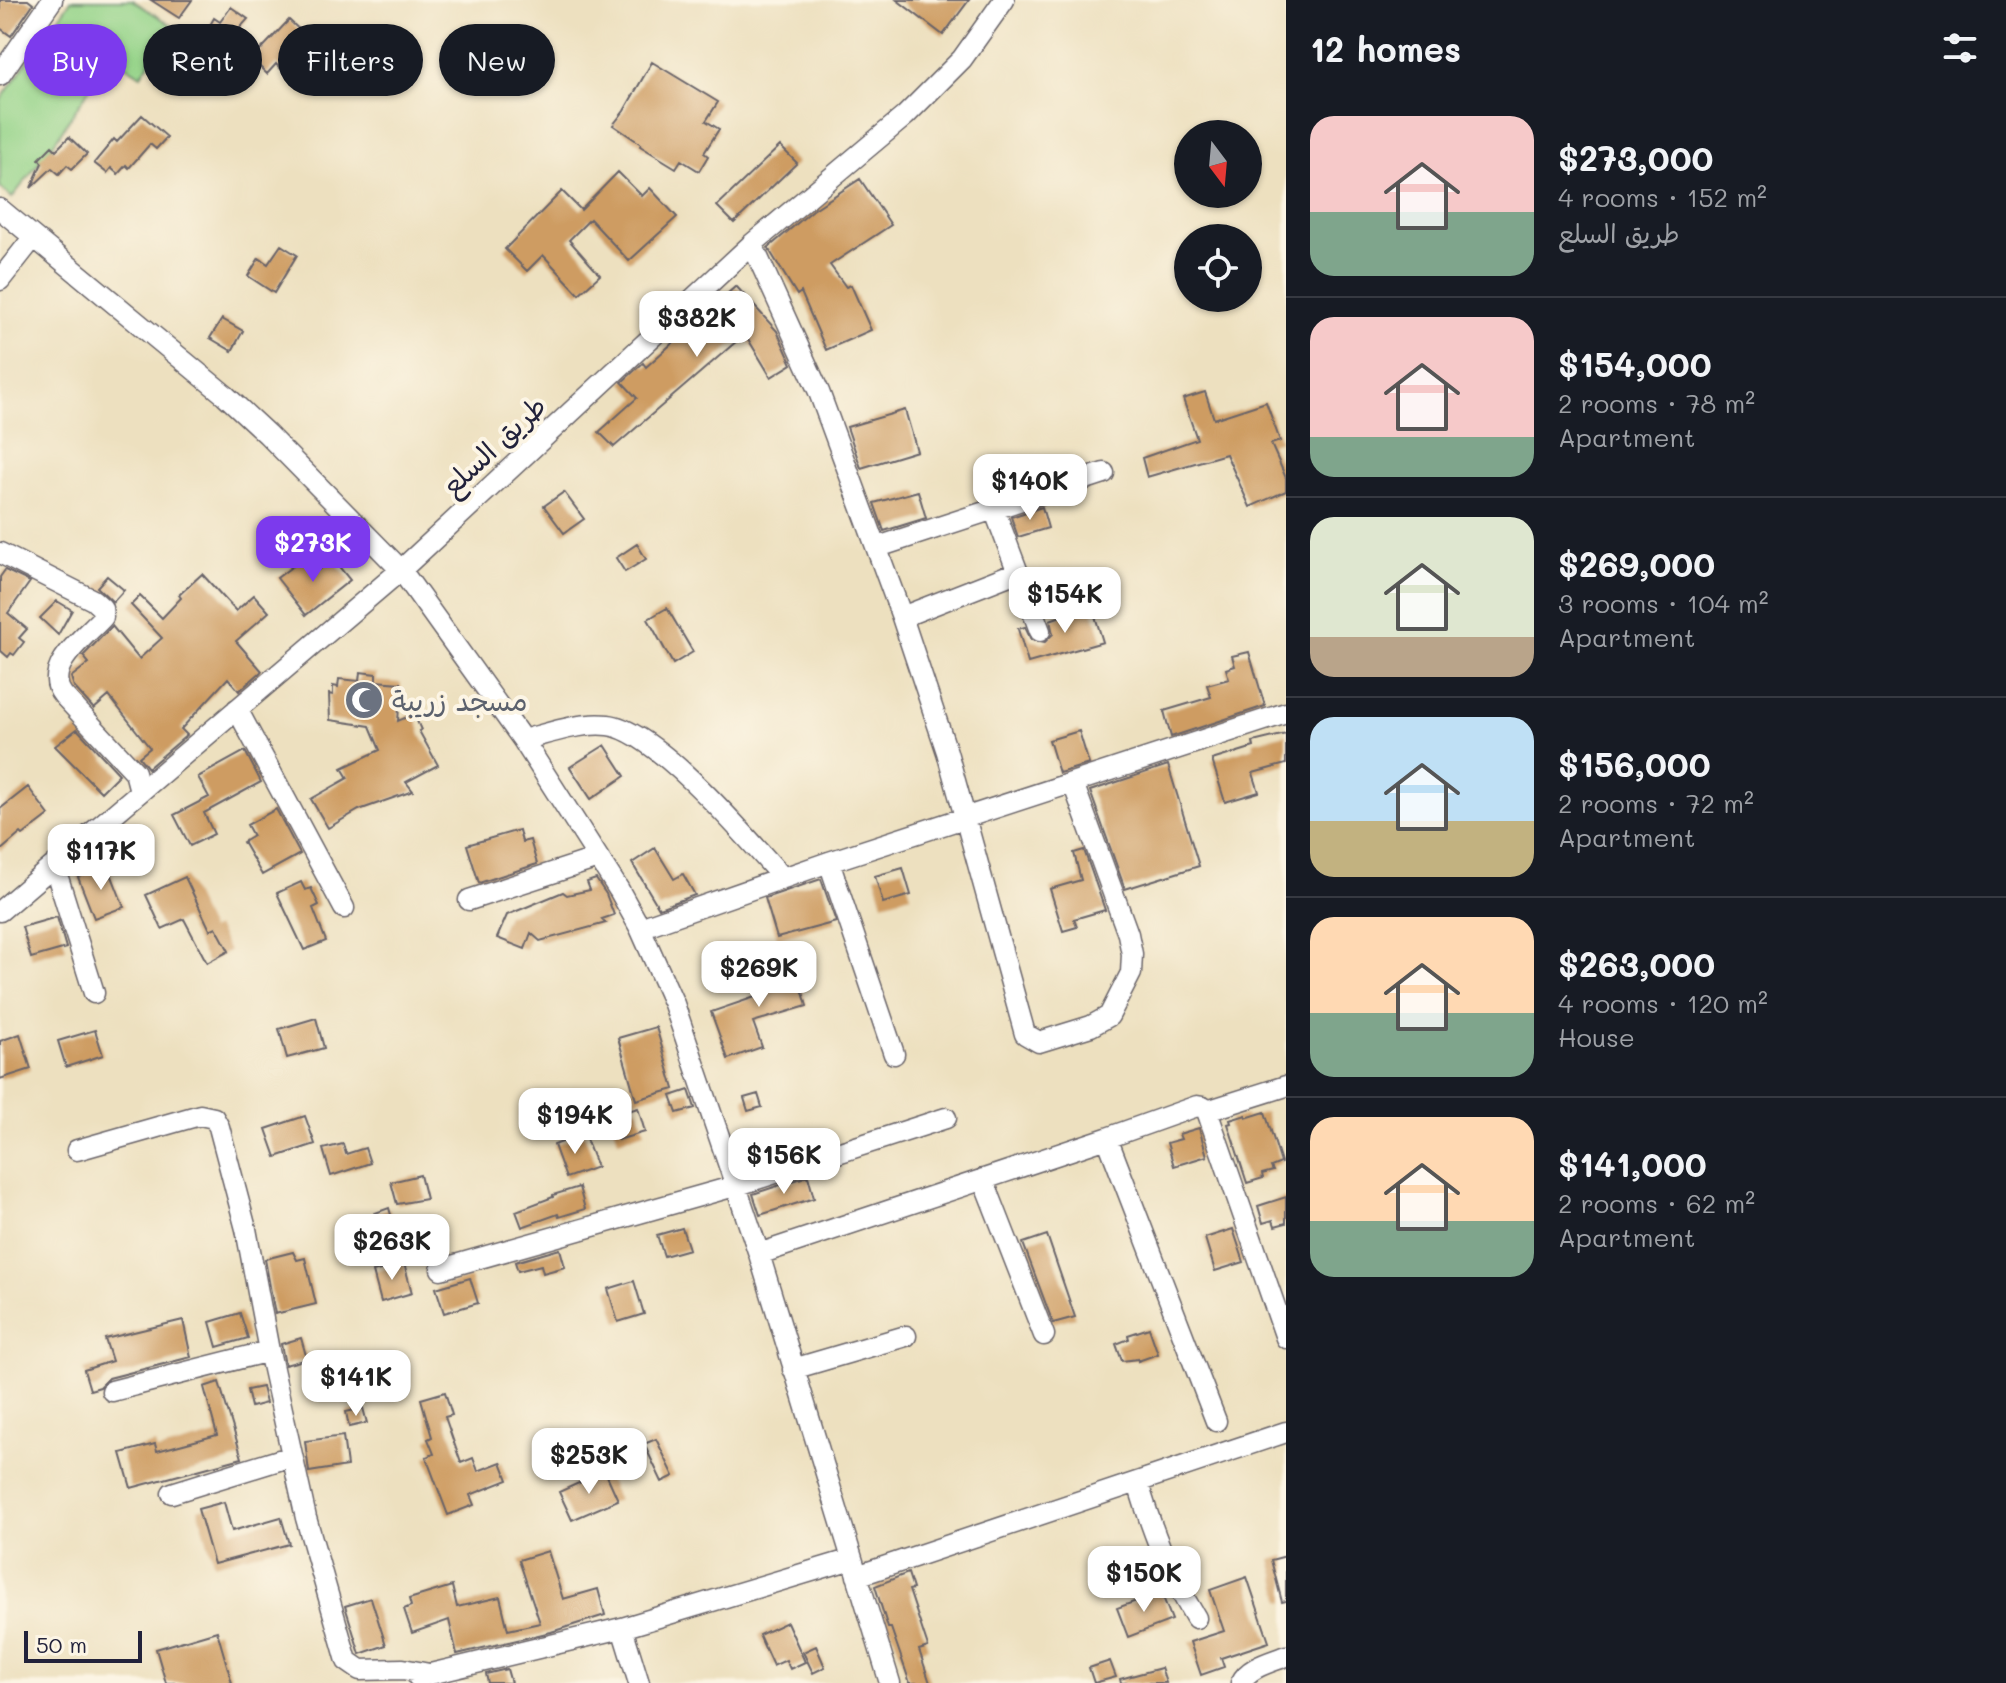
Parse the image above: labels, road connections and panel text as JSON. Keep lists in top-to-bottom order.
{
  "streets": {
    "street": ["طريق السلع"]
  },
  "places": {
    "mosque": ["مسجد زريبة"]
  },
  "scale_bar": "50 m",
  "north": "bottom",
  "page": {
    "heading": "12 homes",
    "chip": [
      "Buy",
      "Rent",
      "Filters",
      "New"
    ],
    "list": [
      {
        "name": "$273,000",
        "note": "4 rooms · 152 m² · طريق السلع"
      },
      {
        "name": "$154,000",
        "note": "2 rooms · 78 m² · Apartment"
      },
      {
        "name": "$269,000",
        "note": "3 rooms · 104 m² · Apartment"
      },
      {
        "name": "$156,000",
        "note": "2 rooms · 72 m² · Apartment"
      },
      {
        "name": "$263,000",
        "note": "4 rooms · 120 m² · House"
      },
      {
        "name": "$141,000",
        "note": "2 rooms · 62 m² · Apartment"
      }
    ],
    "price": [
      "$382K",
      "$140K",
      "$273K",
      "$154K",
      "$117K",
      "$269K",
      "$194K",
      "$156K",
      "$263K",
      "$141K",
      "$253K",
      "$150K"
    ],
    "scale": "50 m"
  }
}
